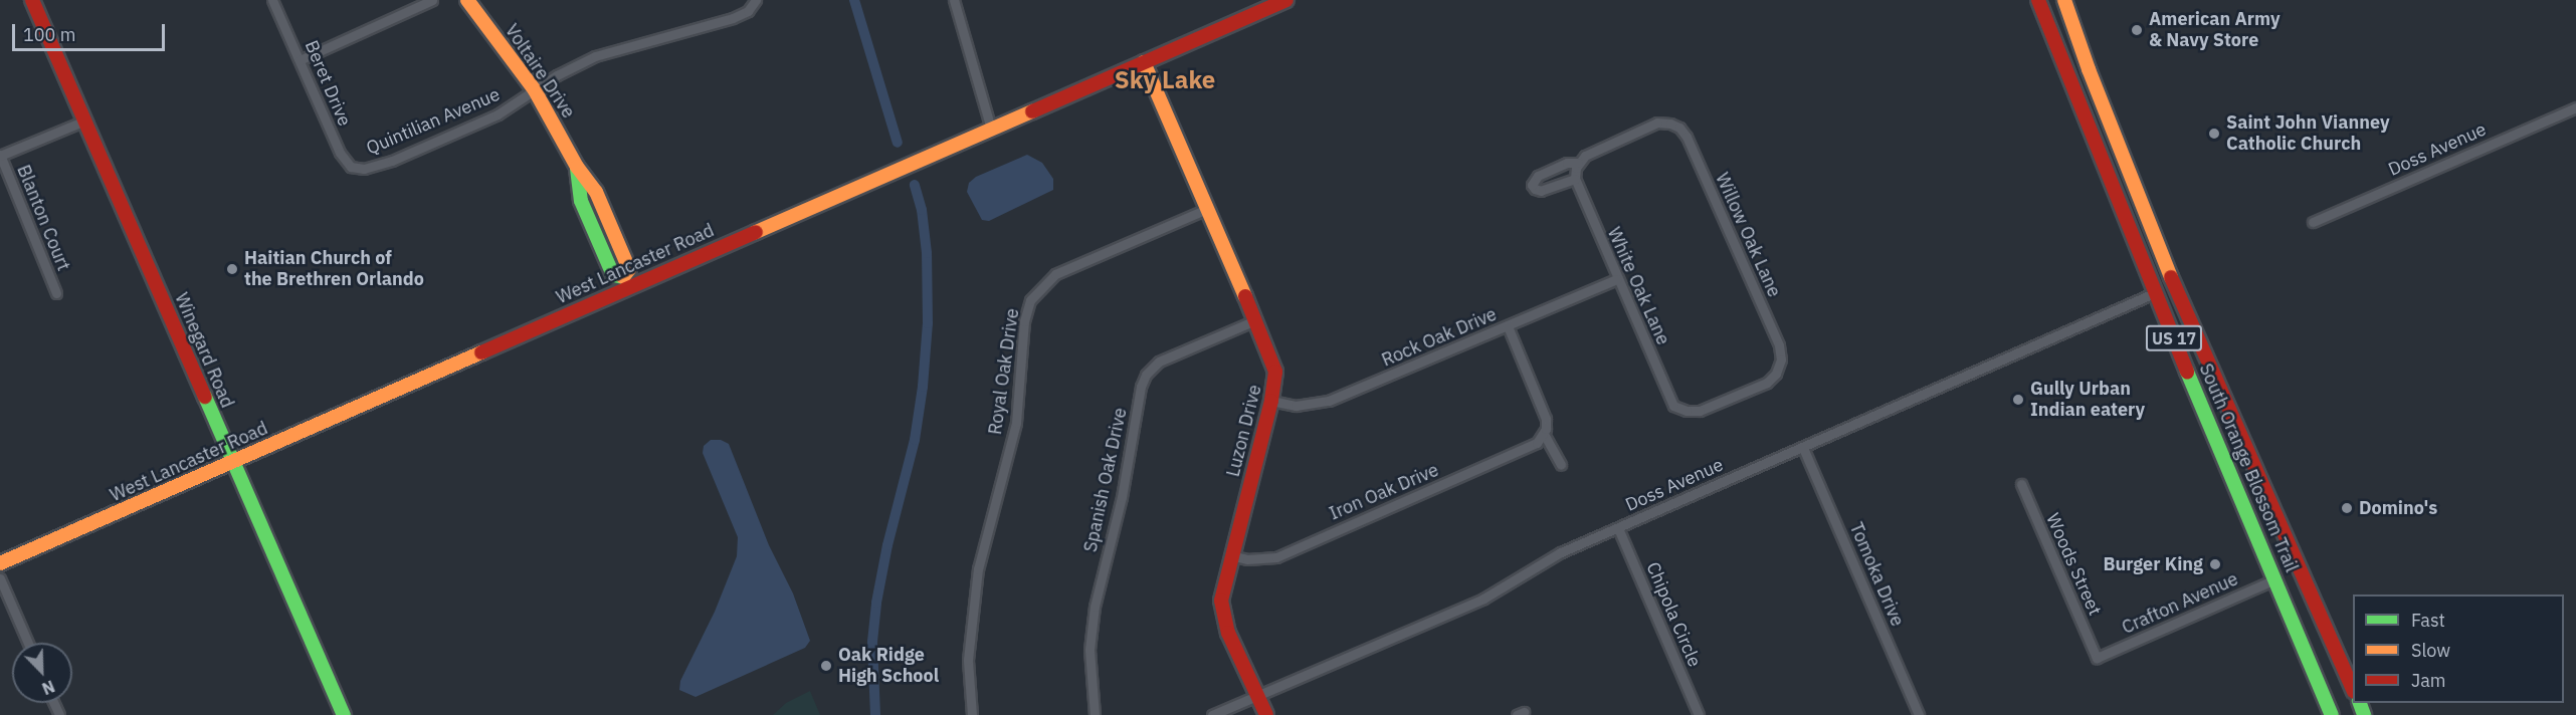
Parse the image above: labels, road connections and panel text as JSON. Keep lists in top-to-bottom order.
{
  "streets": {
    "street": [
      "Voltaire Drive",
      "Beret Drive",
      "Quintilian Avenue",
      "Doss Avenue",
      "Blanton Court",
      "Willow Oak Lane",
      "West Lancaster Road",
      "White Oak Lane",
      "Rock Oak Drive",
      "US 17",
      "Winegard Road",
      "Royal Oak Drive",
      "Luzon Drive",
      "South Orange Blossom Trail",
      "Spanish Oak Drive",
      "Iron Oak Drive",
      "Woods Street",
      "Tomoka Drive",
      "Crafton Avenue",
      "Chipola Circle"
    ]
  },
  "crossings": [
    ["Voltaire Drive", "Quintilian Avenue"],
    ["Voltaire Drive", "West Lancaster Road"],
    ["Beret Drive", "Quintilian Avenue"],
    ["Doss Avenue", "Luzon Drive"],
    ["Doss Avenue", "South Orange Blossom Trail"],
    ["Doss Avenue", "Tomoka Drive"],
    ["Doss Avenue", "Chipola Circle"],
    ["Willow Oak Lane", "White Oak Lane"],
    ["West Lancaster Road", "Winegard Road"],
    ["West Lancaster Road", "Luzon Drive"],
    ["White Oak Lane", "Rock Oak Drive"],
    ["Rock Oak Drive", "Luzon Drive"],
    ["Royal Oak Drive", "Luzon Drive"],
    ["Luzon Drive", "Spanish Oak Drive"],
    ["Luzon Drive", "Iron Oak Drive"],
    ["South Orange Blossom Trail", "Crafton Avenue"],
    ["Woods Street", "Crafton Avenue"]
  ],
  "districts": ["Sky Lake"],
  "places": [
    "American Army & Navy Store",
    "Saint John Vianney Catholic Church",
    "Haitian Church of the Brethren Orlando",
    "Gully Urban Indian eatery",
    "Domino's",
    "Burger King",
    "Oak Ridge High School"
  ],
  "legend": ["Fast", "Slow", "Jam"],
  "scale_bar": "100 m",
  "north": "bottom right"
}
